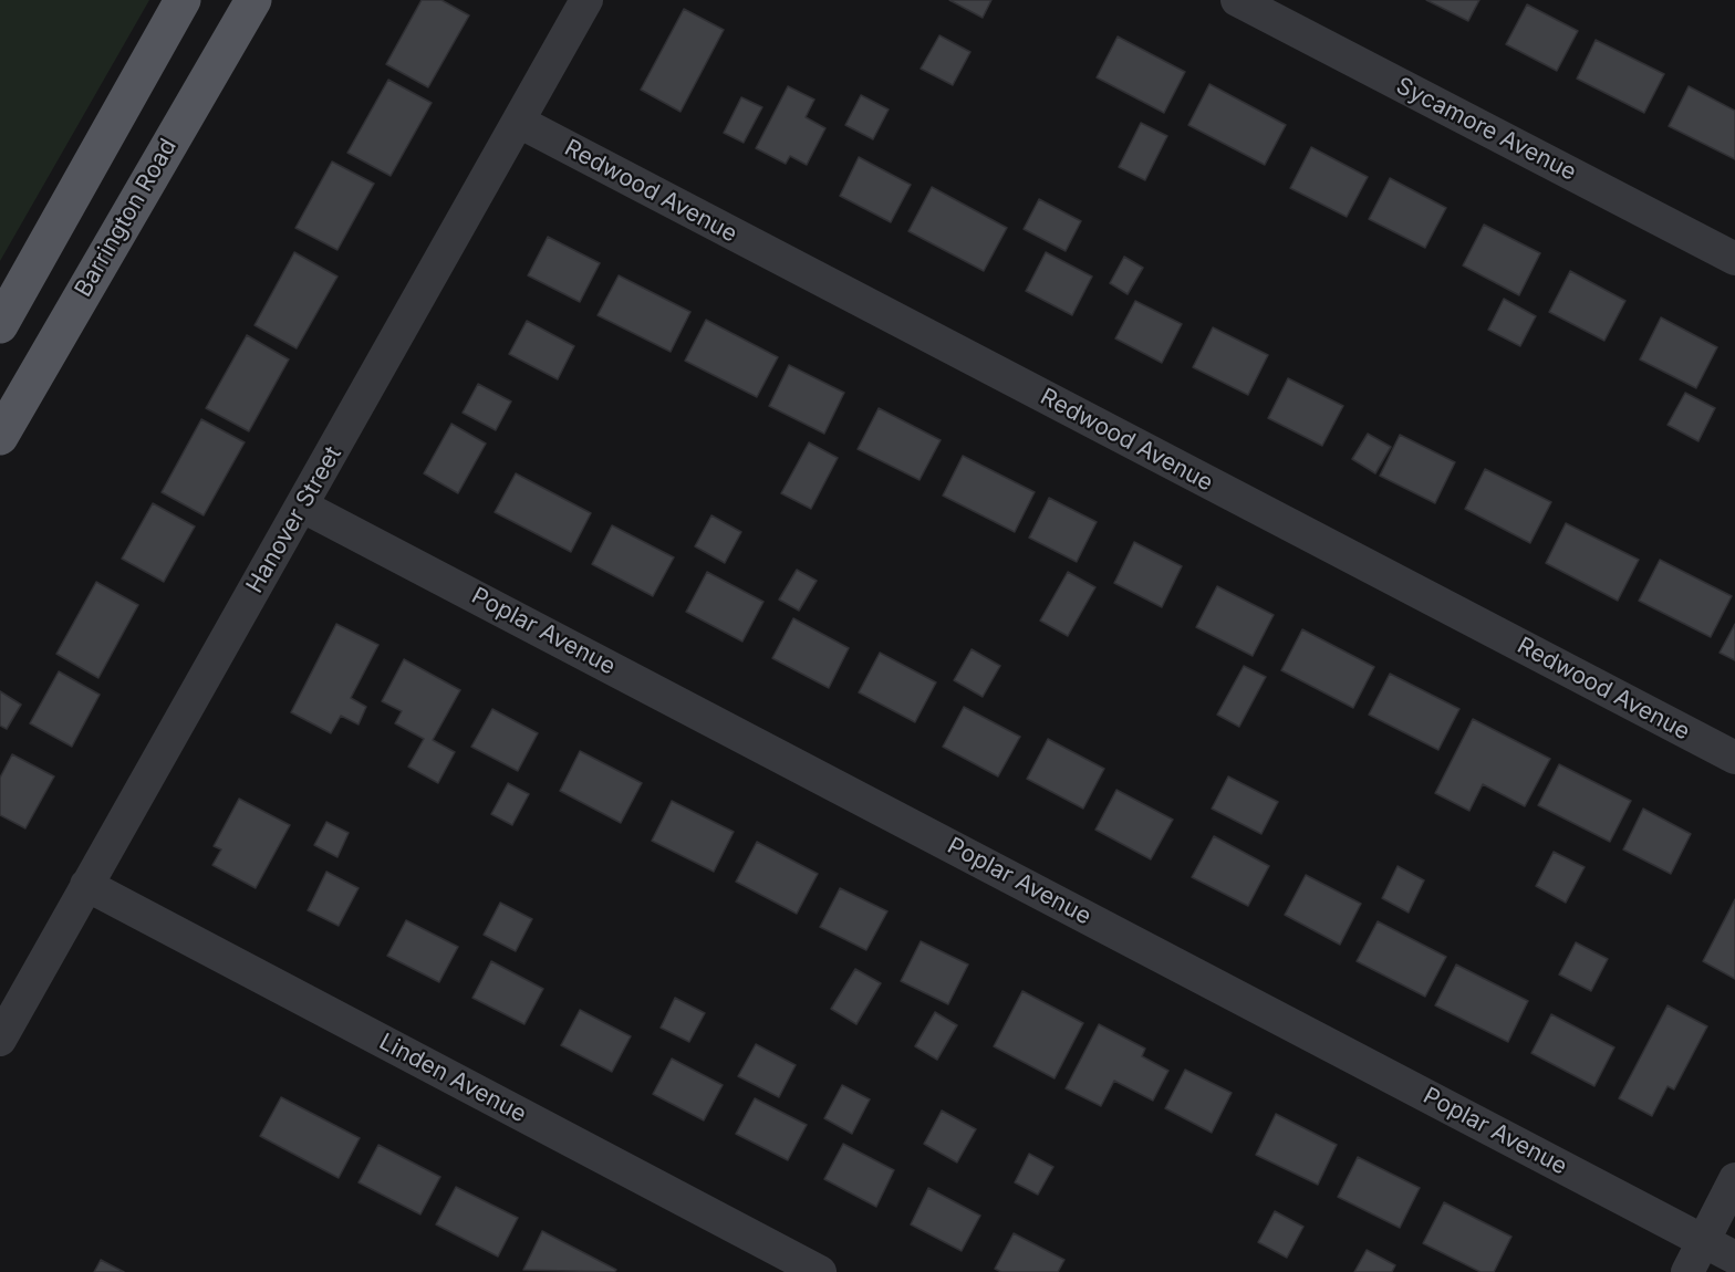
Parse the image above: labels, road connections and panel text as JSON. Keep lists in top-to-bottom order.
{
  "streets": {
    "main road": ["Barrington Road"],
    "street": [
      "Sycamore Avenue",
      "Redwood Avenue",
      "Hanover Street",
      "Poplar Avenue",
      "Linden Avenue"
    ]
  },
  "crossings": [
    ["Redwood Avenue", "Hanover Street"],
    ["Hanover Street", "Poplar Avenue"],
    ["Hanover Street", "Linden Avenue"]
  ]
}
